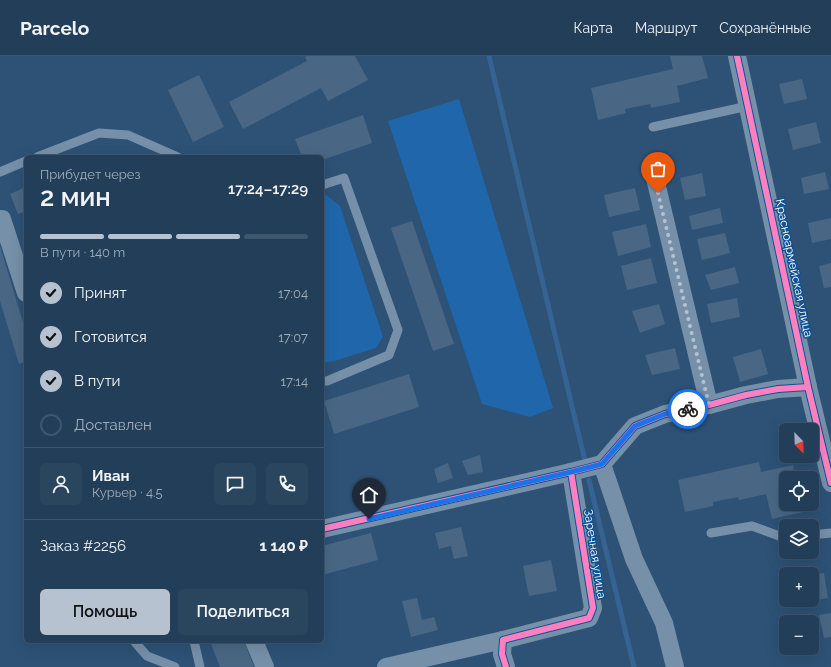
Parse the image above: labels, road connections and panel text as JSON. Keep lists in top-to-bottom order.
{
  "streets": {
    "street": ["Красноармейская улица", "Заречная улица"]
  },
  "north": "bottom right",
  "page": {
    "header": "Parcelo",
    "nav": ["Карта", "Маршрут", "Сохранённые"],
    "heading": ["2 мин", "Прибудет через", "17:24–17:29"],
    "panel": [
      "Иван",
      "Курьер · 4.5",
      "Заказ #2256",
      "1 140 ₽"
    ],
    "bar": "В пути · 140 m",
    "list": [
      ["Принят", "17:04"],
      ["Готовится", "17:07"],
      ["В пути", "17:14"],
      "Доставлен"
    ],
    "map_buttons": ["+", "−"],
    "buttons": ["Помощь", "Поделиться"]
  }
}
